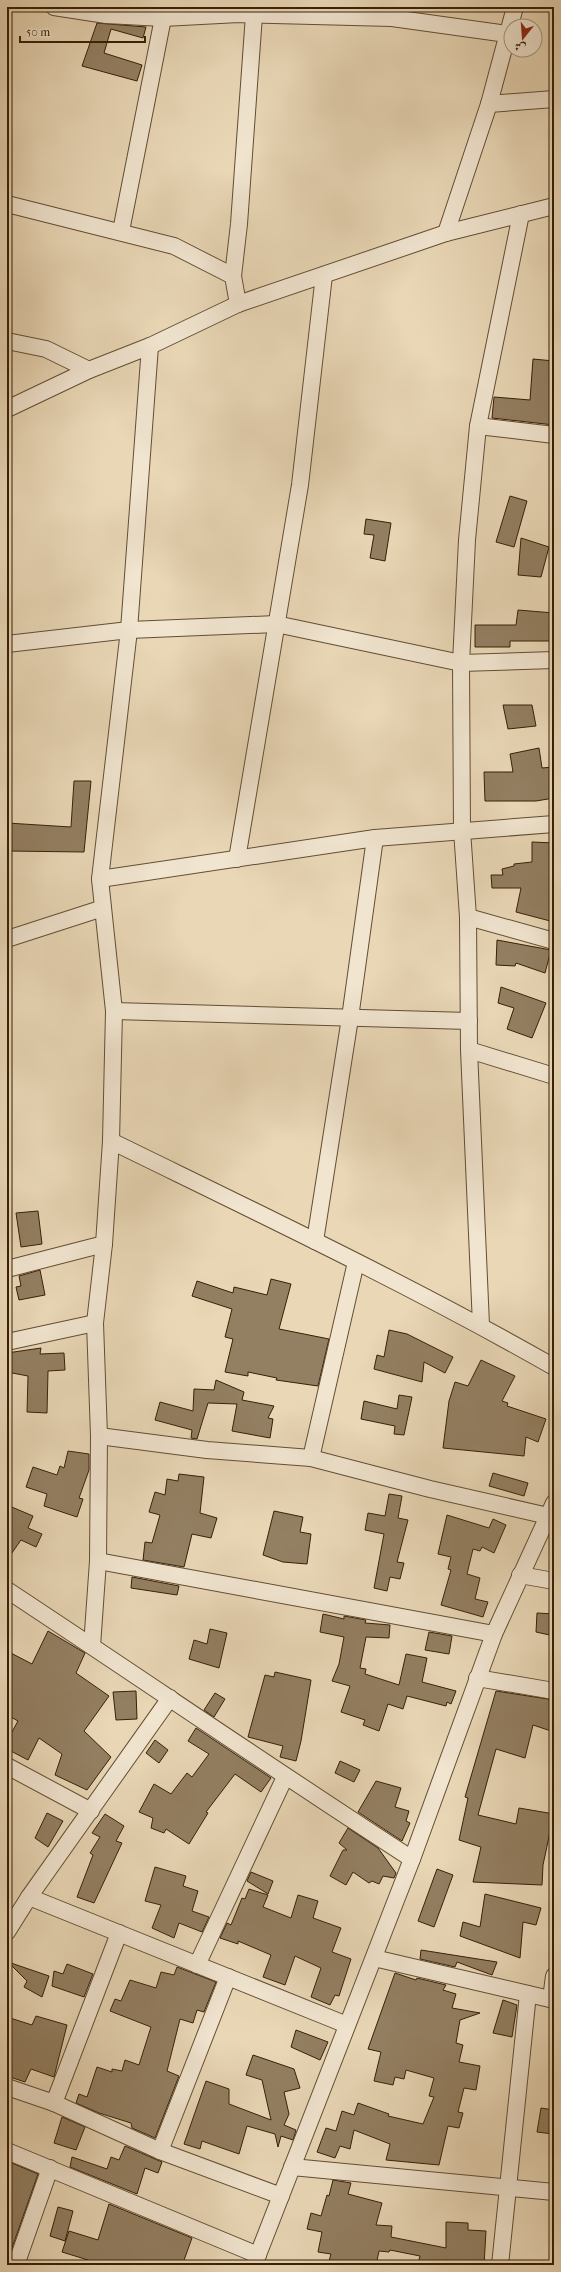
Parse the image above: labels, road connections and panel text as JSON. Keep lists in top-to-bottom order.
{
  "scale_bar": "50 m",
  "north": "bottom"
}
